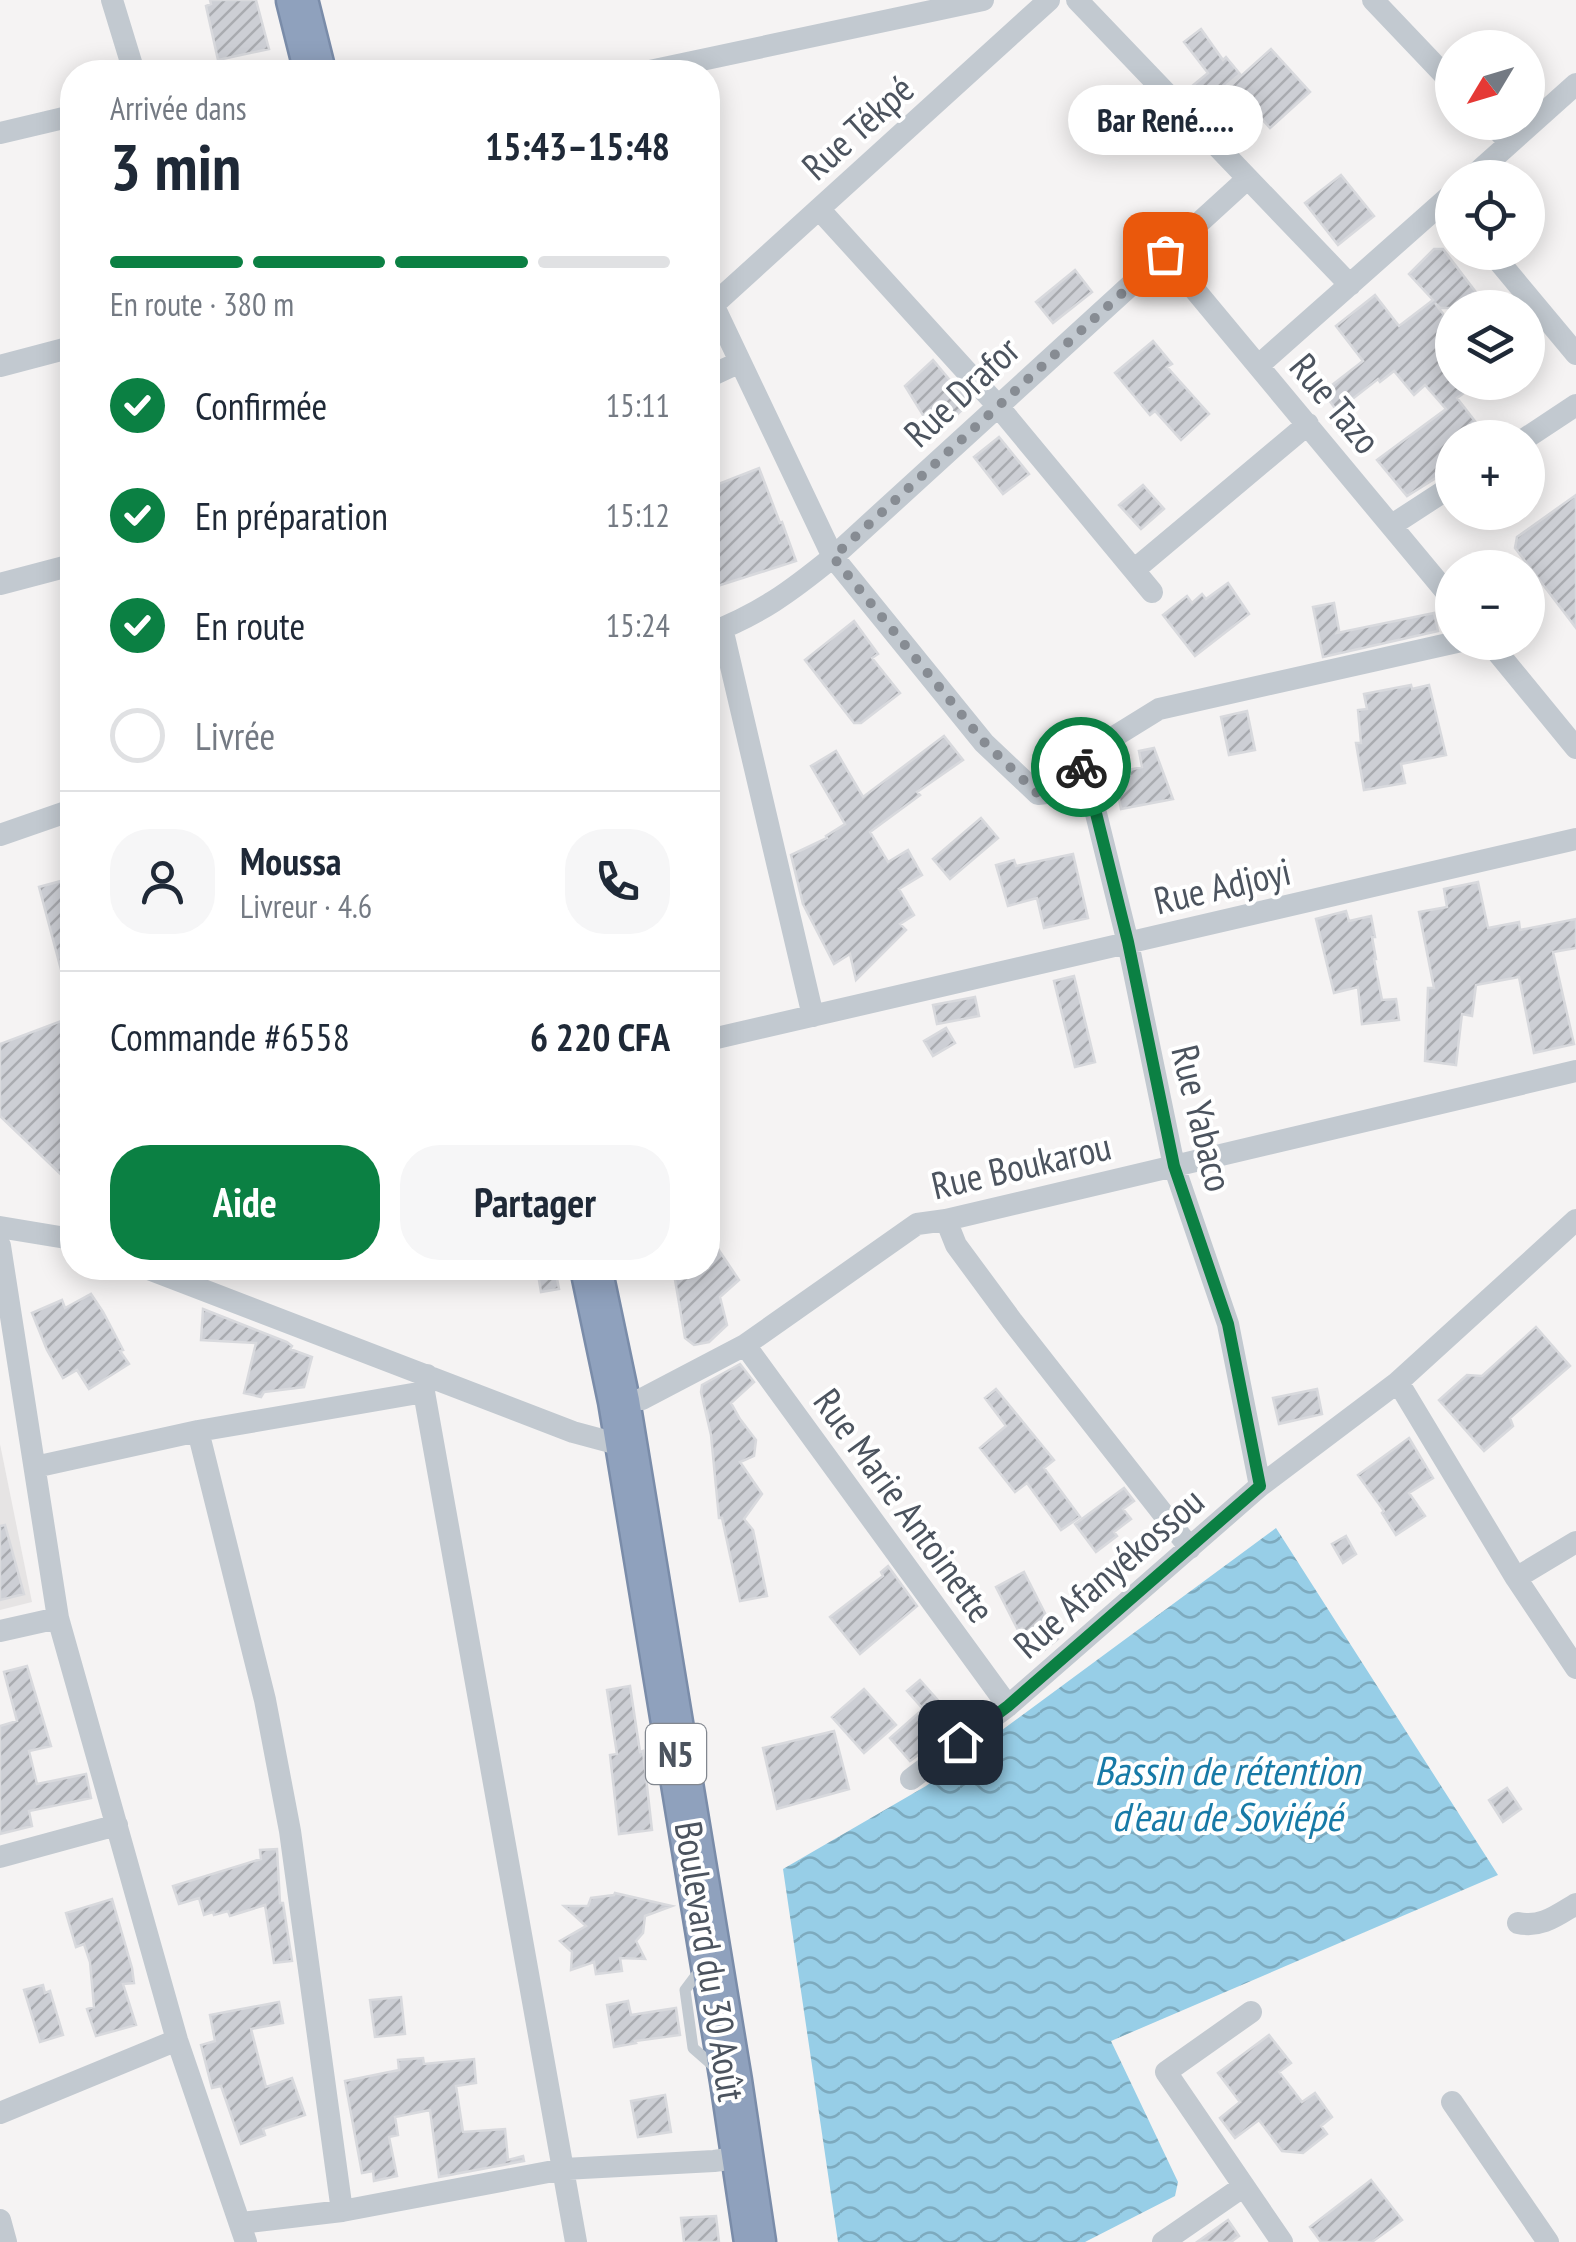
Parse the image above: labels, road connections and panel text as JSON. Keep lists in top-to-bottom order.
{
  "streets": {
    "highway": ["N5", "Boulevard du 30 Août"],
    "street": [
      "Rue Tékpé",
      "Rue Drafor",
      "Rue Tazo",
      "Rue Adjoyi",
      "Rue Yabaco",
      "Rue Boukarou",
      "Rue Marie Antoinette",
      "Rue Afanyékossou"
    ]
  },
  "crossings": [
    ["Rue Drafor", "Rue Tazo"],
    ["Rue Adjoyi", "Rue Yabaco"],
    ["Rue Yabaco", "Rue Boukarou"],
    ["Rue Yabaco", "Rue Afanyékossou"],
    ["Rue Boukarou", "Rue Marie Antoinette"],
    ["Rue Boukarou", "Boulevard du 30 Août"],
    ["Rue Marie Antoinette", "Rue Afanyékossou"]
  ],
  "water": ["Bassin de rétention d'eau de Soviépé"],
  "places": ["Bar René....."],
  "north": "bottom left",
  "page": {
    "map_buttons": ["+", "−"],
    "heading": ["3 min", "Arrivée dans", "15:43–15:48"],
    "panel": [
      "Moussa",
      "Livreur · 4.6",
      "Commande #6558",
      "6 220 CFA"
    ],
    "bubble": "Bar René.....",
    "bar": "En route · 380 m",
    "list": [
      ["Confirmée", "15:11"],
      ["En préparation", "15:12"],
      ["En route", "15:24"],
      "Livrée"
    ],
    "buttons": ["Aide", "Partager"]
  }
}
